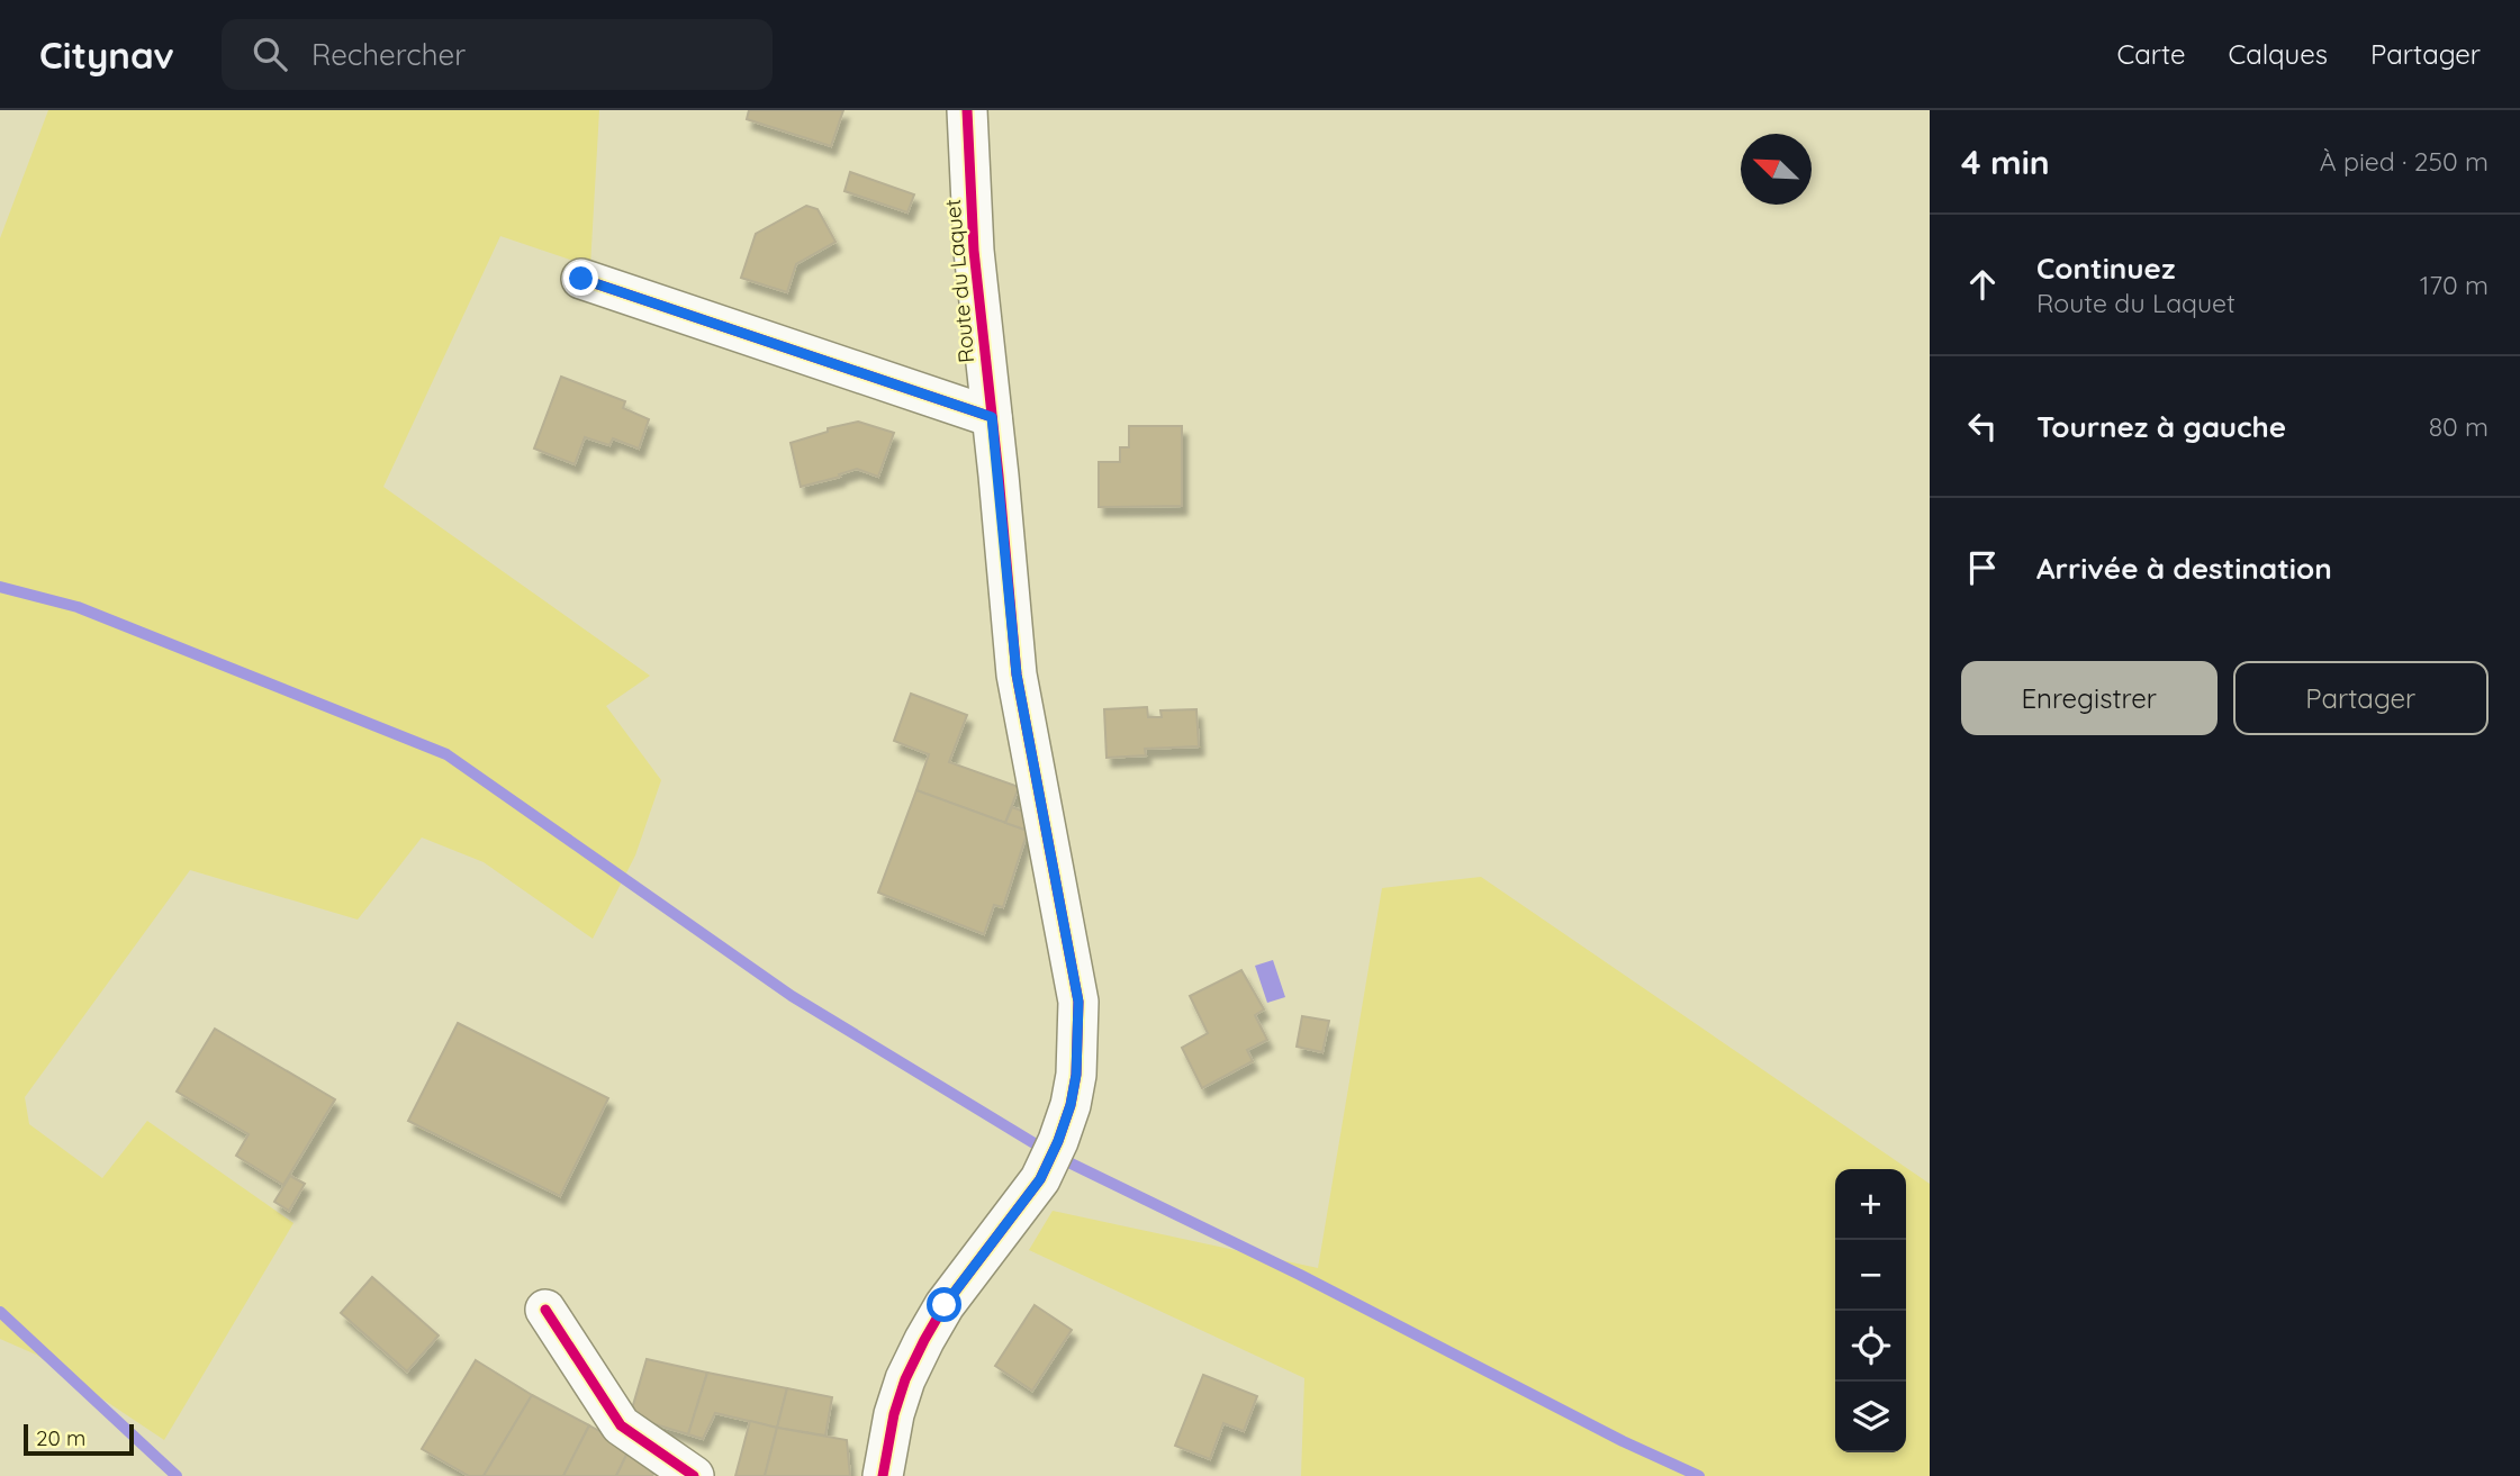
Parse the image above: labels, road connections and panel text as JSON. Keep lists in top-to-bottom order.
{
  "streets": {
    "street": ["Route du Laquet"]
  },
  "scale_bar": "20 m",
  "north": "top left",
  "page": {
    "header": "Citynav",
    "search": "Rechercher",
    "nav": ["Carte", "Calques", "Partager"],
    "heading": ["4 min", "À pied · 250 m"],
    "list": [
      ["Continuez", "Route du Laquet", "170 m"],
      ["Tournez à gauche", "80 m"],
      "Arrivée à destination"
    ],
    "buttons": ["Enregistrer", "Partager"],
    "map_buttons": ["+", "−"],
    "scale": "20 m"
  }
}
